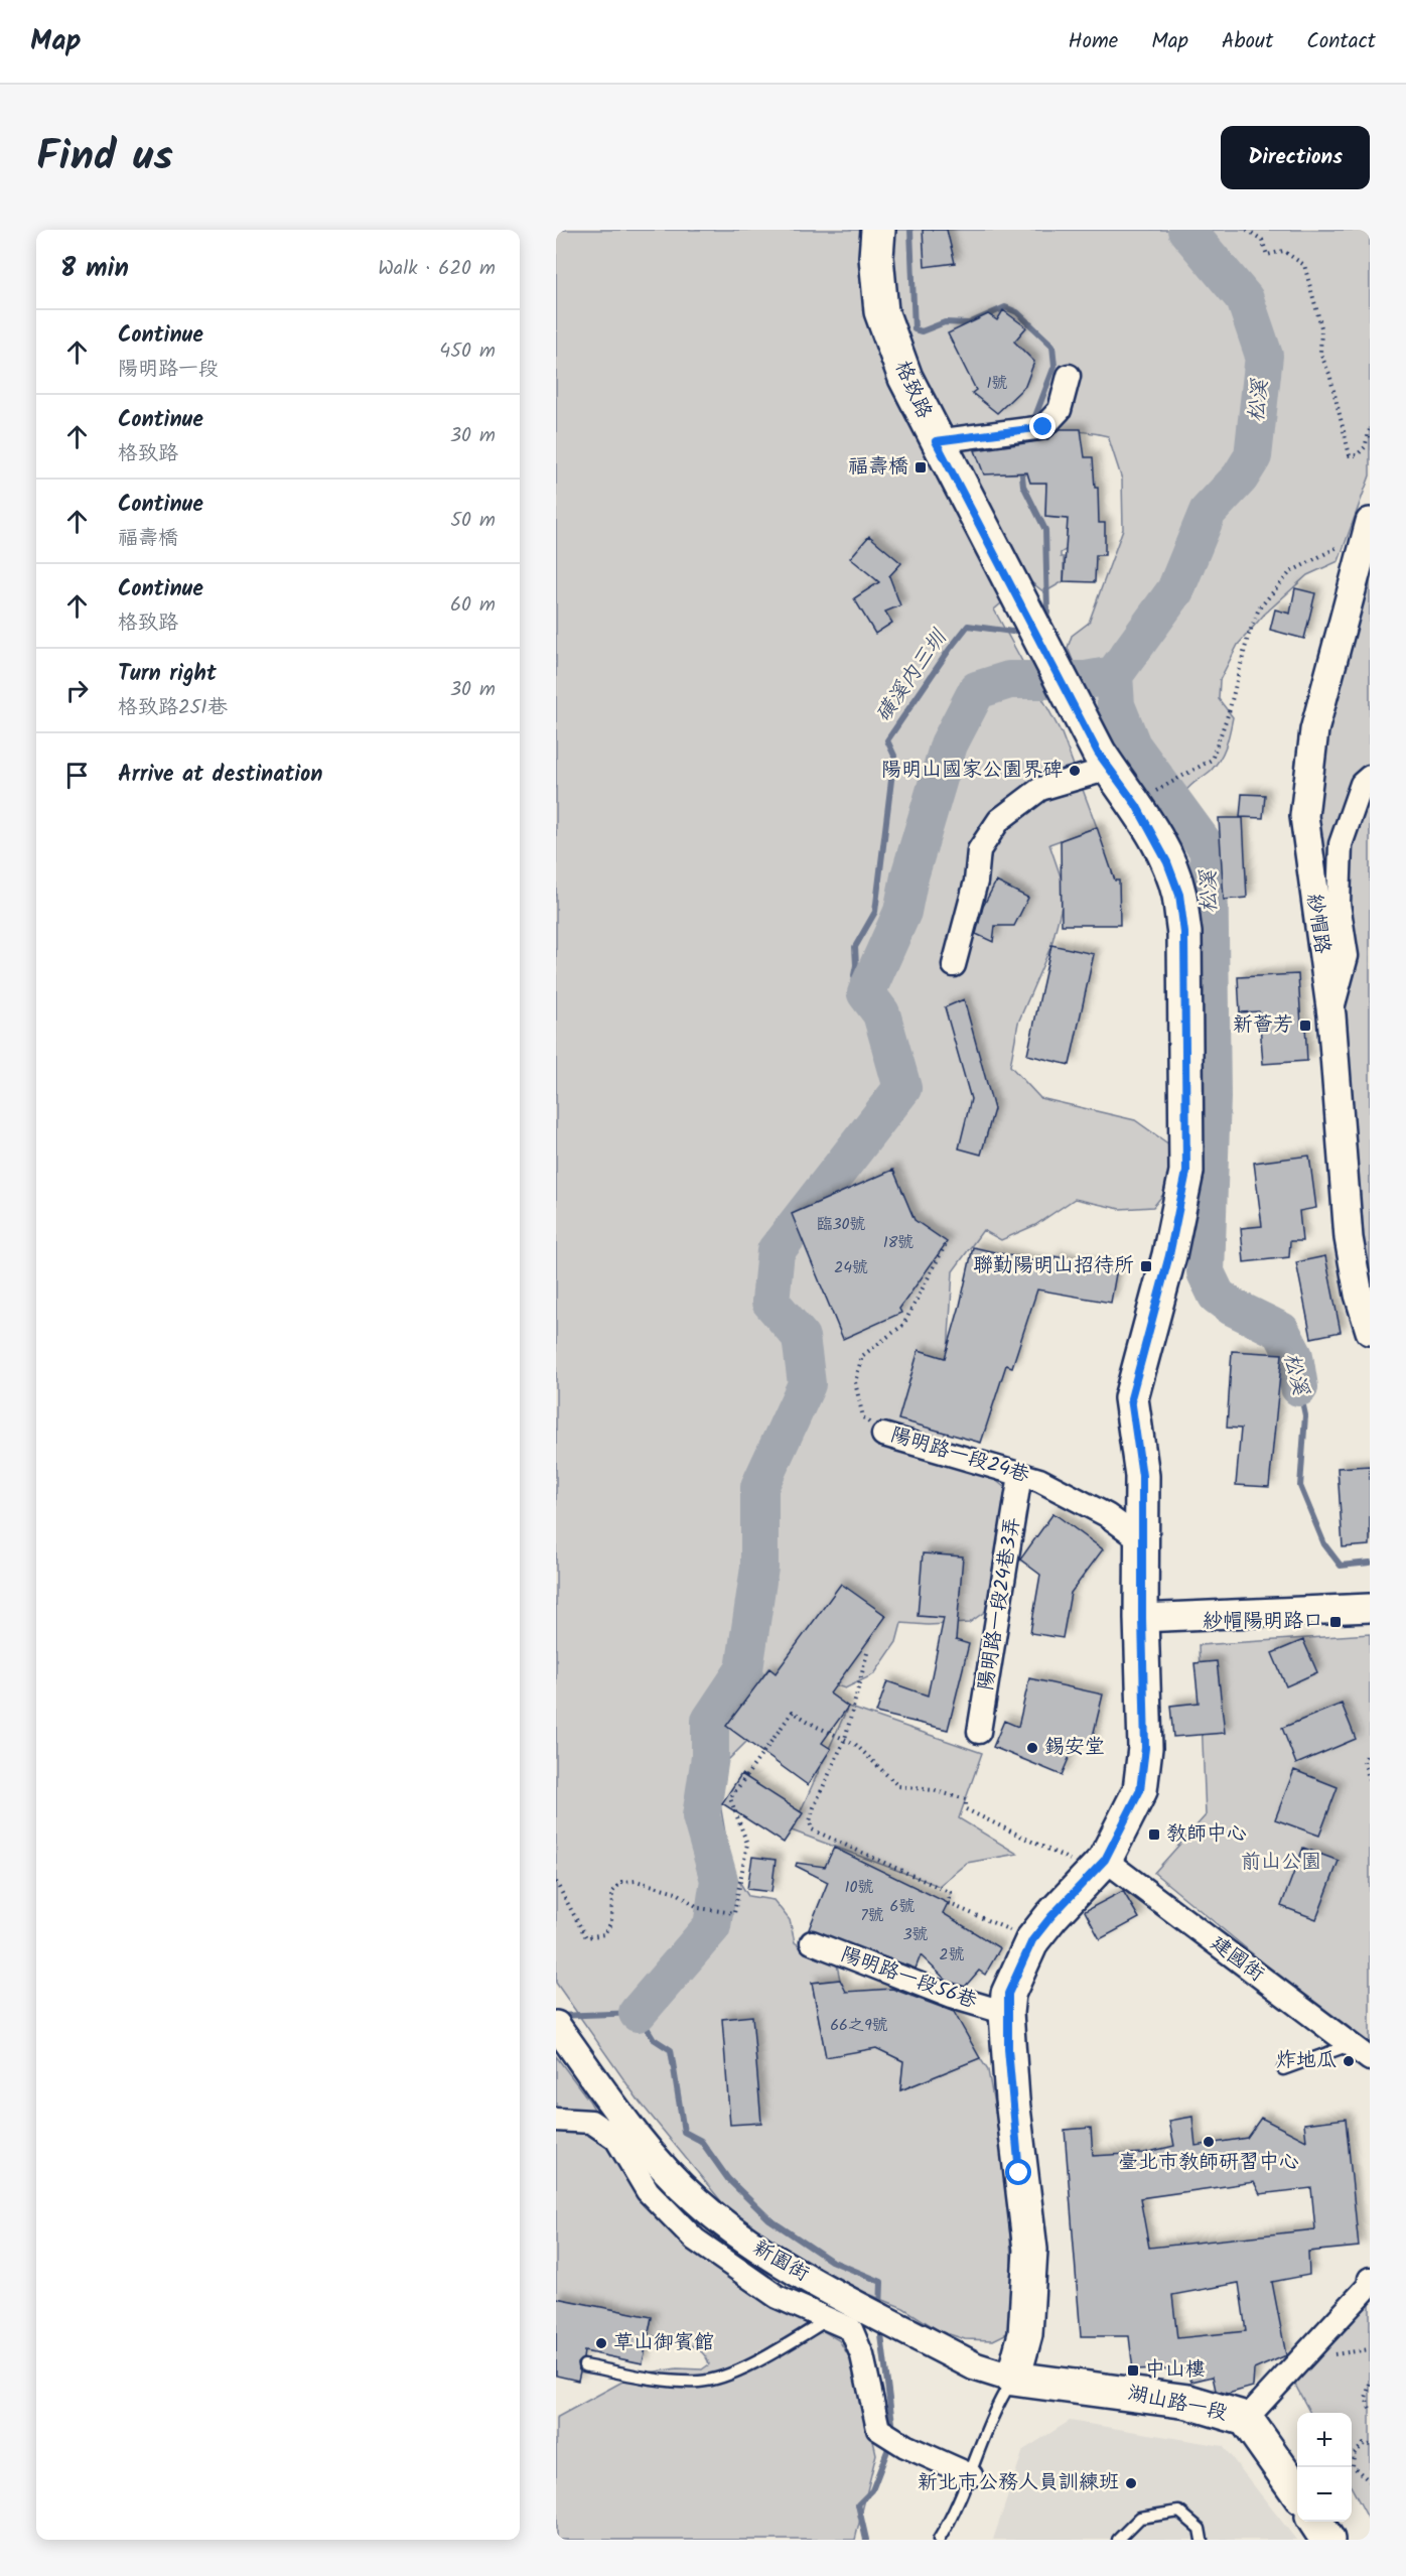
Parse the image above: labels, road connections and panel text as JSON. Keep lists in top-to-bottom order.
{
  "streets": {
    "main road": ["格致路", "湖山路一段"],
    "street": [
      "紗帽路",
      "陽明路一段24巷",
      "陽明路一段24巷3弄",
      "建國街",
      "陽明路一段56巷",
      "新園街"
    ]
  },
  "crossings": [
    ["陽明路一段24巷", "陽明路一段24巷3弄"],
    ["新園街", "湖山路一段"]
  ],
  "water": ["松溪", "磺溪內三圳"],
  "parks": ["前山公園"],
  "places": {
    "transit": [
      "福壽橋",
      "新薈芳",
      "聯勤陽明山招待所",
      "紗帽陽明路口",
      "教師中心",
      "中山樓"
    ],
    "other": [
      "陽明山國家公園界碑",
      "錫安堂",
      "炸地瓜",
      "臺北市教師研習中心",
      "草山御賓館",
      "新北市公務人員訓練班"
    ]
  },
  "house_numbers": [
    "1號",
    "臨30號",
    "18號",
    "24號",
    "10號",
    "6號",
    "7號",
    "3號",
    "2號",
    "66之9號"
  ],
  "page": {
    "header": "Map",
    "nav": [
      "Home",
      "Map",
      "About",
      "Contact"
    ],
    "title": "Find us",
    "buttons": "Directions",
    "heading": ["8 min", "Walk · 620 m"],
    "list": [
      ["Continue", "陽明路一段", "450 m"],
      ["Continue", "格致路", "30 m"],
      ["Continue", "福壽橋", "50 m"],
      ["Continue", "格致路", "60 m"],
      ["Turn right", "格致路251巷", "30 m"],
      "Arrive at destination"
    ],
    "map_buttons": ["+", "−"]
  }
}
